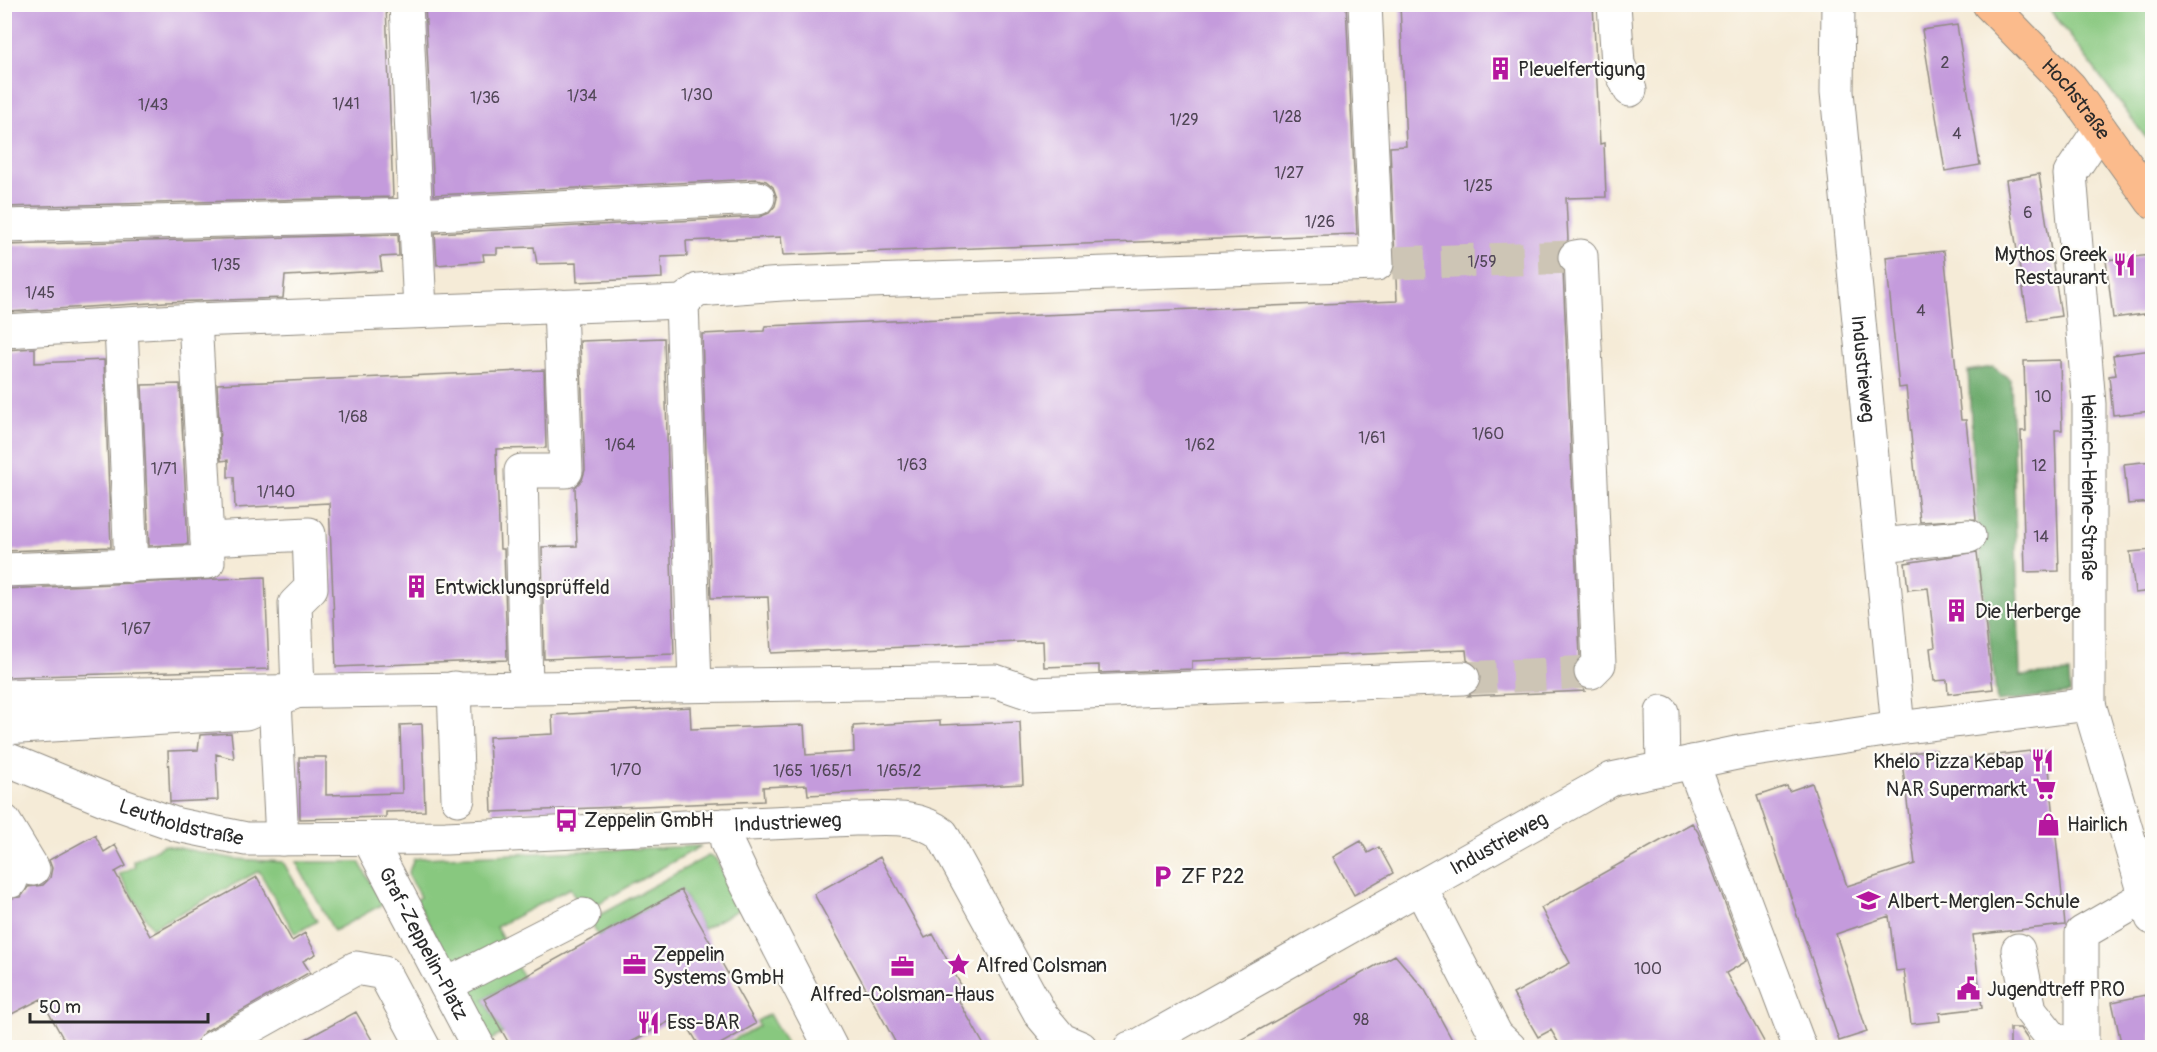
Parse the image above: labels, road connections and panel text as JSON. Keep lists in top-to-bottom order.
{
  "streets": {
    "main road": ["Hochstraße"],
    "street": [
      "Industrieweg",
      "Heinrich-Heine-Straße",
      "Leutholdstraße",
      "Graf-Zeppelin-Platz"
    ]
  },
  "crossings": [
    ["Hochstraße", "Heinrich-Heine-Straße"],
    ["Industrieweg", "Heinrich-Heine-Straße"],
    ["Industrieweg", "Leutholdstraße"],
    ["Industrieweg", "Graf-Zeppelin-Platz"],
    ["Leutholdstraße", "Graf-Zeppelin-Platz"]
  ],
  "places": {
    "building": ["Pleuelfertigung", "Entwicklungsprüffeld", "Die Herberge"],
    "restaurant": ["Mythos Greek Restaurant", "Khelo Pizza Kebap", "Ess-BAR"],
    "supermarket": ["NAR Supermarkt"],
    "bus stop": ["Zeppelin GmbH"],
    "shop": ["Hairlich"],
    "parking": ["ZF P22"],
    "school or university": ["Albert-Merglen-Schule"],
    "office": ["Zeppelin Systems GmbH", "Alfred-Colsman-Haus"],
    "place": ["Alfred Colsman"],
    "public building": ["Jugendtreff PRO"]
  },
  "house_numbers": [
    "2",
    "1/30",
    "1/34",
    "1/36",
    "1/41",
    "1/43",
    "1/28",
    "1/29",
    "4",
    "1/27",
    "1/25",
    "6",
    "1/26",
    "1/59",
    "1/35",
    "1/45",
    "4",
    "10",
    "1/68",
    "1/60",
    "1/61",
    "1/64",
    "1/62",
    "1/63",
    "12",
    "1/71",
    "1/140",
    "14",
    "1/67",
    "1/70",
    "1/65",
    "1/65/1",
    "1/65/2",
    "100",
    "98"
  ],
  "scale_bar": "50 m"
}
